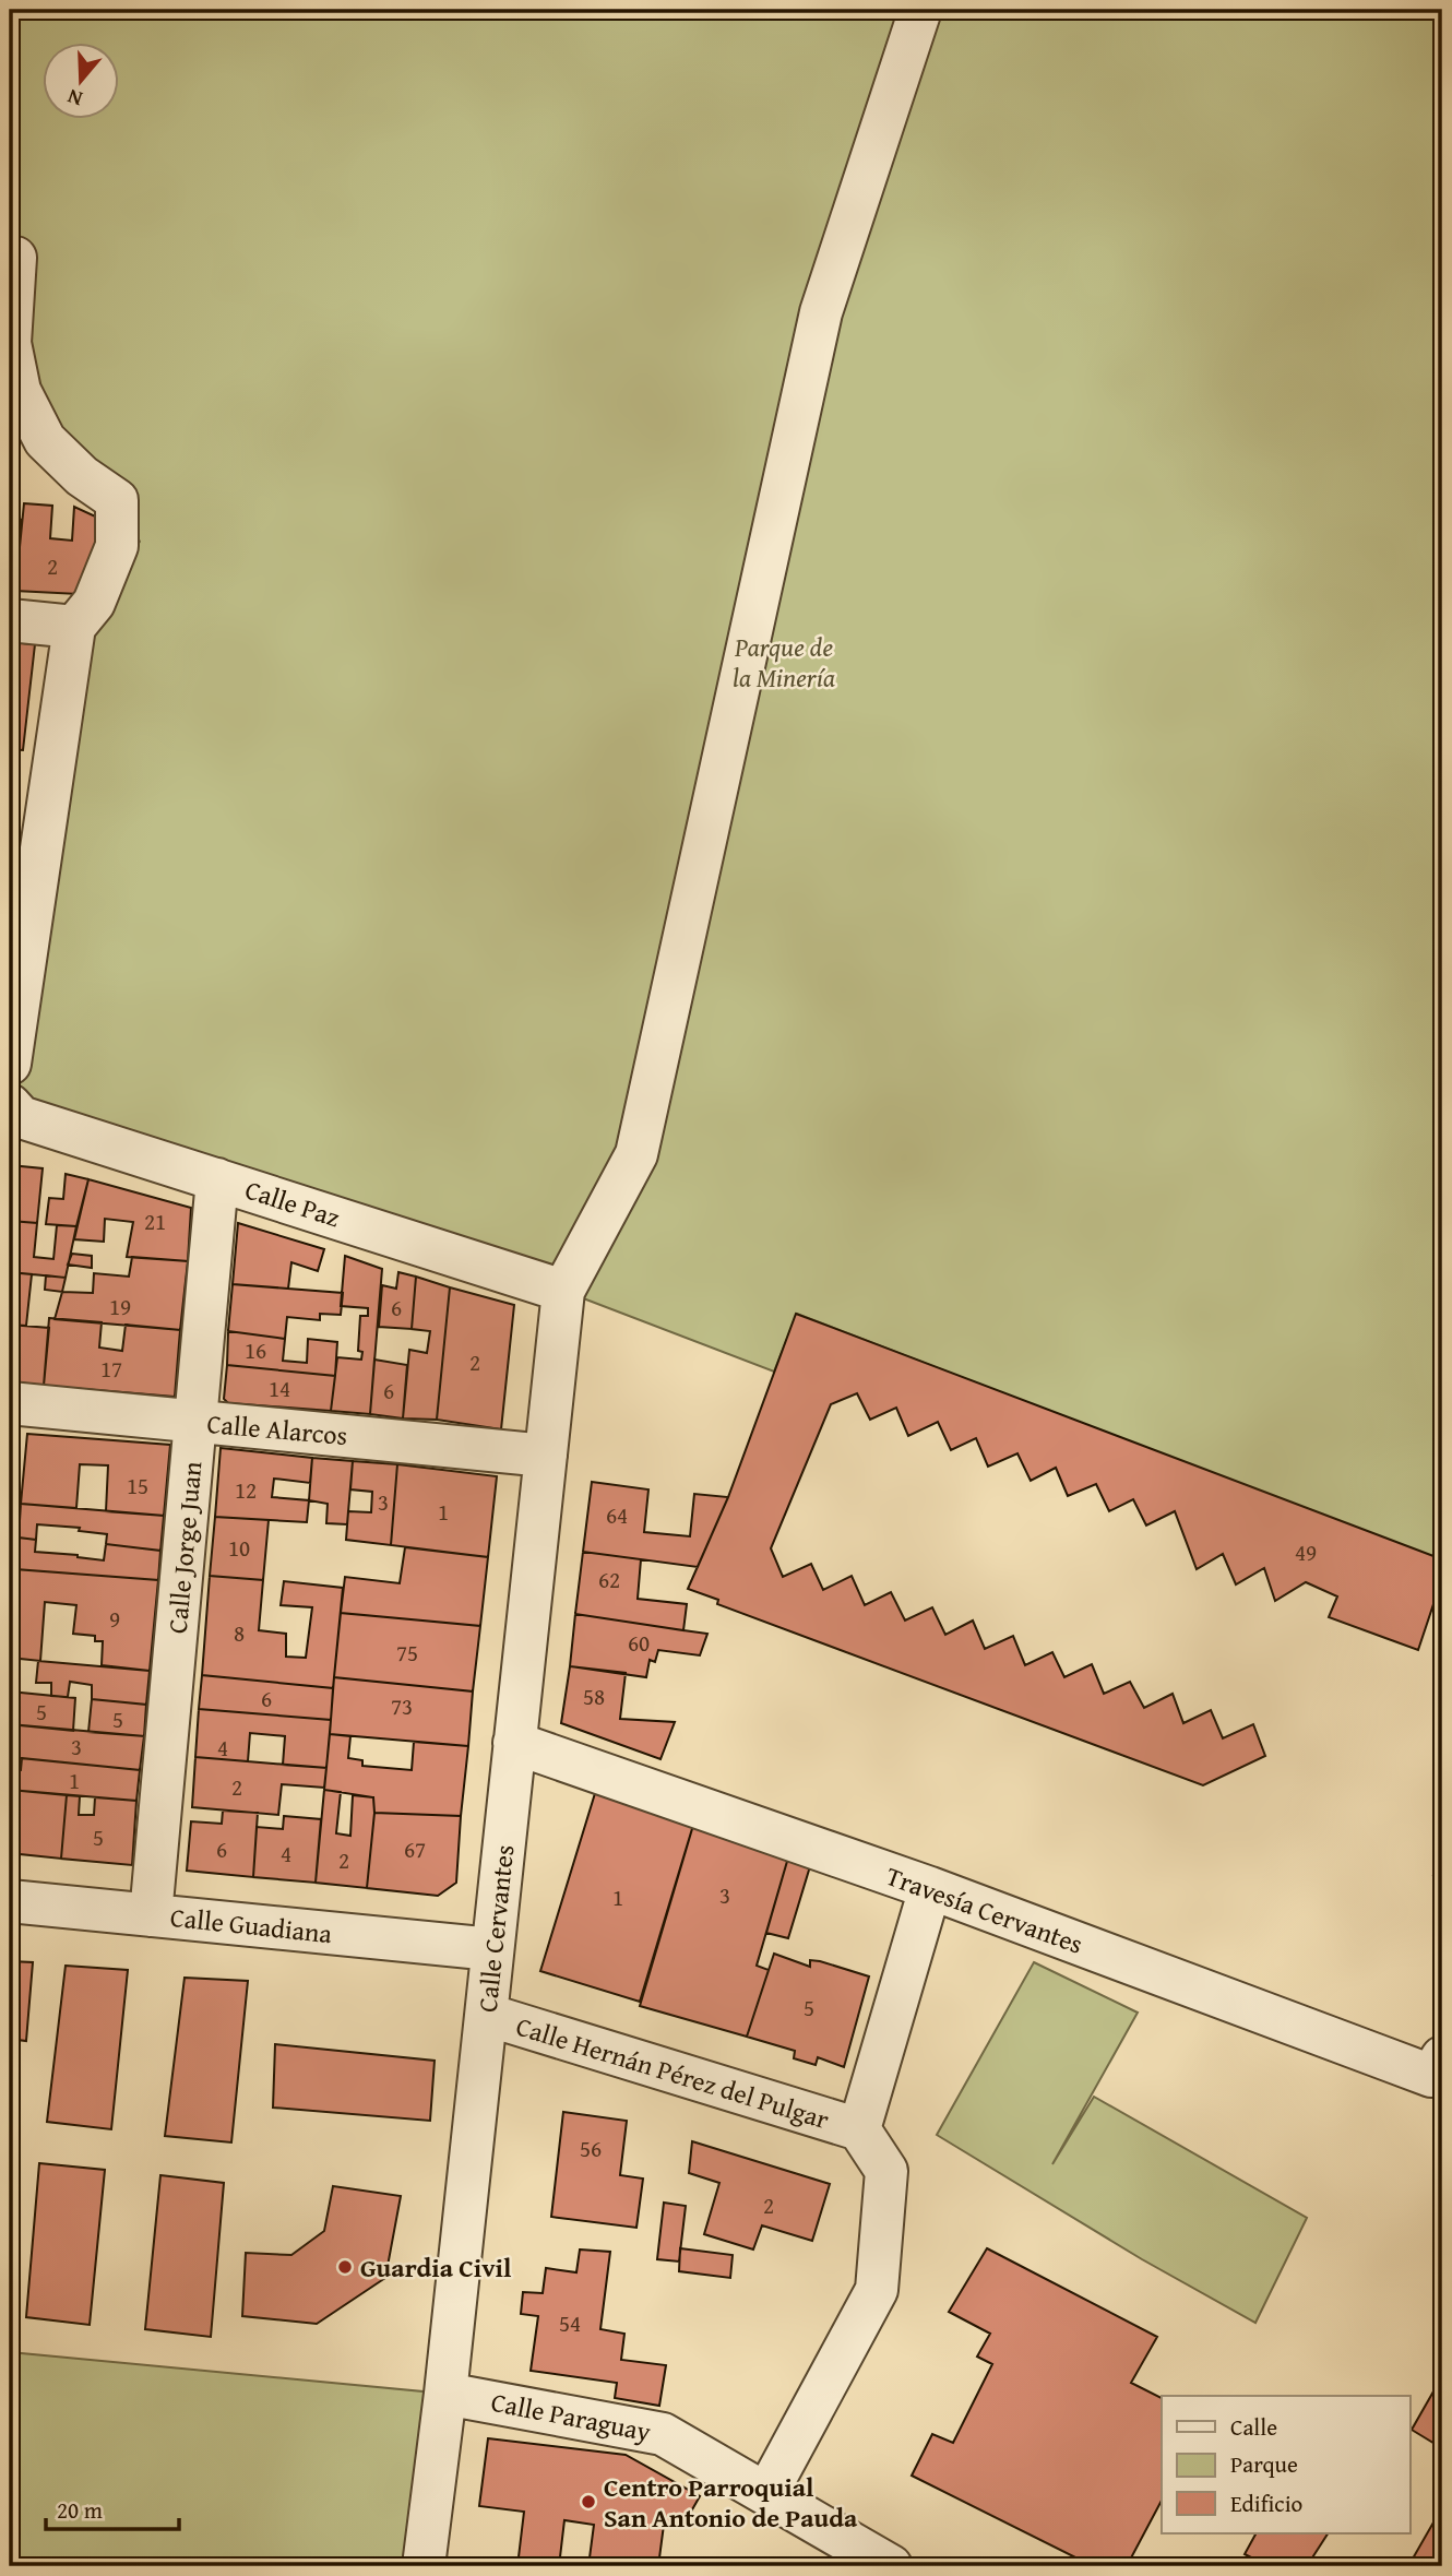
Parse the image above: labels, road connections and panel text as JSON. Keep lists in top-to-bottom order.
{
  "streets": {
    "street": [
      "Calle Paz",
      "Calle Alarcos",
      "Calle Jorge Juan",
      "Travesía Cervantes",
      "Calle Guadiana",
      "Calle Cervantes",
      "Calle Hernán Pérez del Pulgar",
      "Calle Paraguay"
    ]
  },
  "crossings": [
    ["Calle Paz", "Calle Jorge Juan"],
    ["Calle Paz", "Calle Cervantes"],
    ["Calle Alarcos", "Calle Jorge Juan"],
    ["Calle Alarcos", "Calle Cervantes"],
    ["Calle Jorge Juan", "Calle Guadiana"],
    ["Travesía Cervantes", "Calle Cervantes"],
    ["Travesía Cervantes", "Calle Hernán Pérez del Pulgar"],
    ["Calle Guadiana", "Calle Cervantes"],
    ["Calle Cervantes", "Calle Hernán Pérez del Pulgar"],
    ["Calle Cervantes", "Calle Paraguay"],
    ["Calle Hernán Pérez del Pulgar", "Calle Paraguay"]
  ],
  "parks": ["Parque de la Minería"],
  "places": ["Guardia Civil", "Centro Parroquial San Antonio de Pauda"],
  "house_numbers": [
    "2",
    "21",
    "19",
    "6",
    "16",
    "2",
    "17",
    "14",
    "6",
    "15",
    "12",
    "3",
    "1",
    "64",
    "10",
    "49",
    "62",
    "9",
    "8",
    "60",
    "75",
    "58",
    "6",
    "73",
    "5",
    "5",
    "3",
    "4",
    "1",
    "2",
    "5",
    "6",
    "67",
    "4",
    "2",
    "3",
    "1",
    "5",
    "56",
    "2",
    "54"
  ],
  "legend": ["Calle", "Parque", "Edificio"],
  "scale_bar": "20 m",
  "north": "bottom"
}
